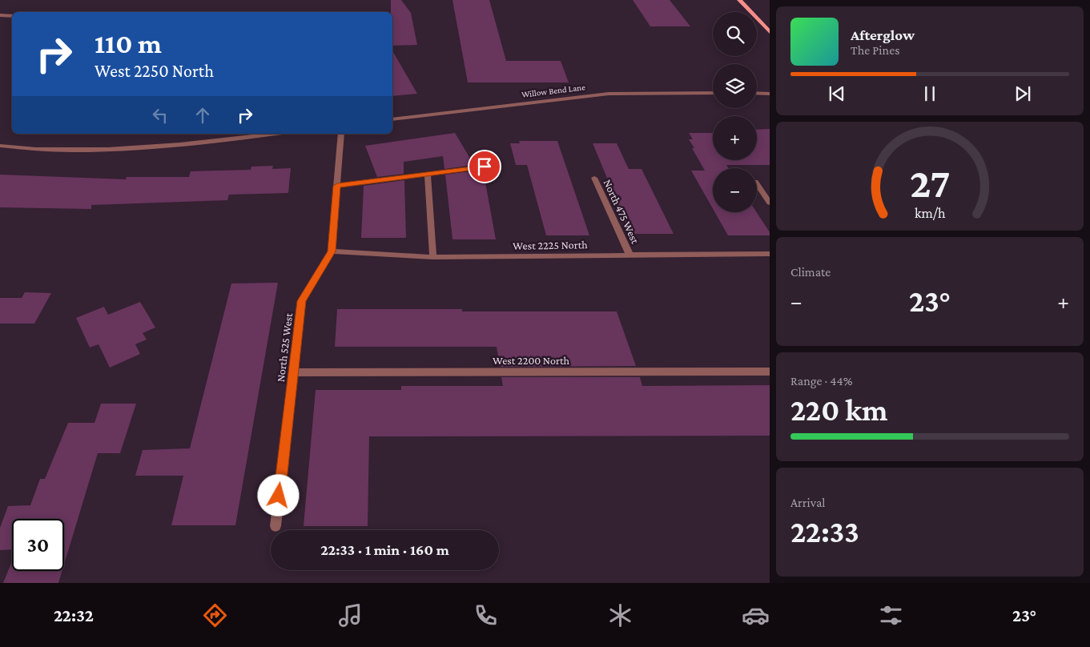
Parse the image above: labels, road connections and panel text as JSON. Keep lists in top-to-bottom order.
{
  "streets": {
    "street": [
      "Willow Bend Lane",
      "North 475 West",
      "West 2225 North",
      "North 525 West",
      "West 2200 North"
    ]
  },
  "crossings": [
    ["North 475 West", "West 2225 North"],
    ["West 2225 North", "North 525 West"],
    ["North 525 West", "West 2200 North"]
  ],
  "page": {
    "map_buttons": ["+", "−"],
    "turn": ["110 m", "West 2250 North"],
    "song": ["Afterglow", "The Pines"],
    "tile": [
      "Climate",
      ["Range · 44%", "220 km"],
      ["Arrival", "22:33"]
    ],
    "heat": ["−", "23°", "+"],
    "limit": "30",
    "trip": "22:33 · 1 min · 160 m",
    "tabs": ["22:32", "23°"],
    "gauge": ["27", "km/h"]
  }
}
